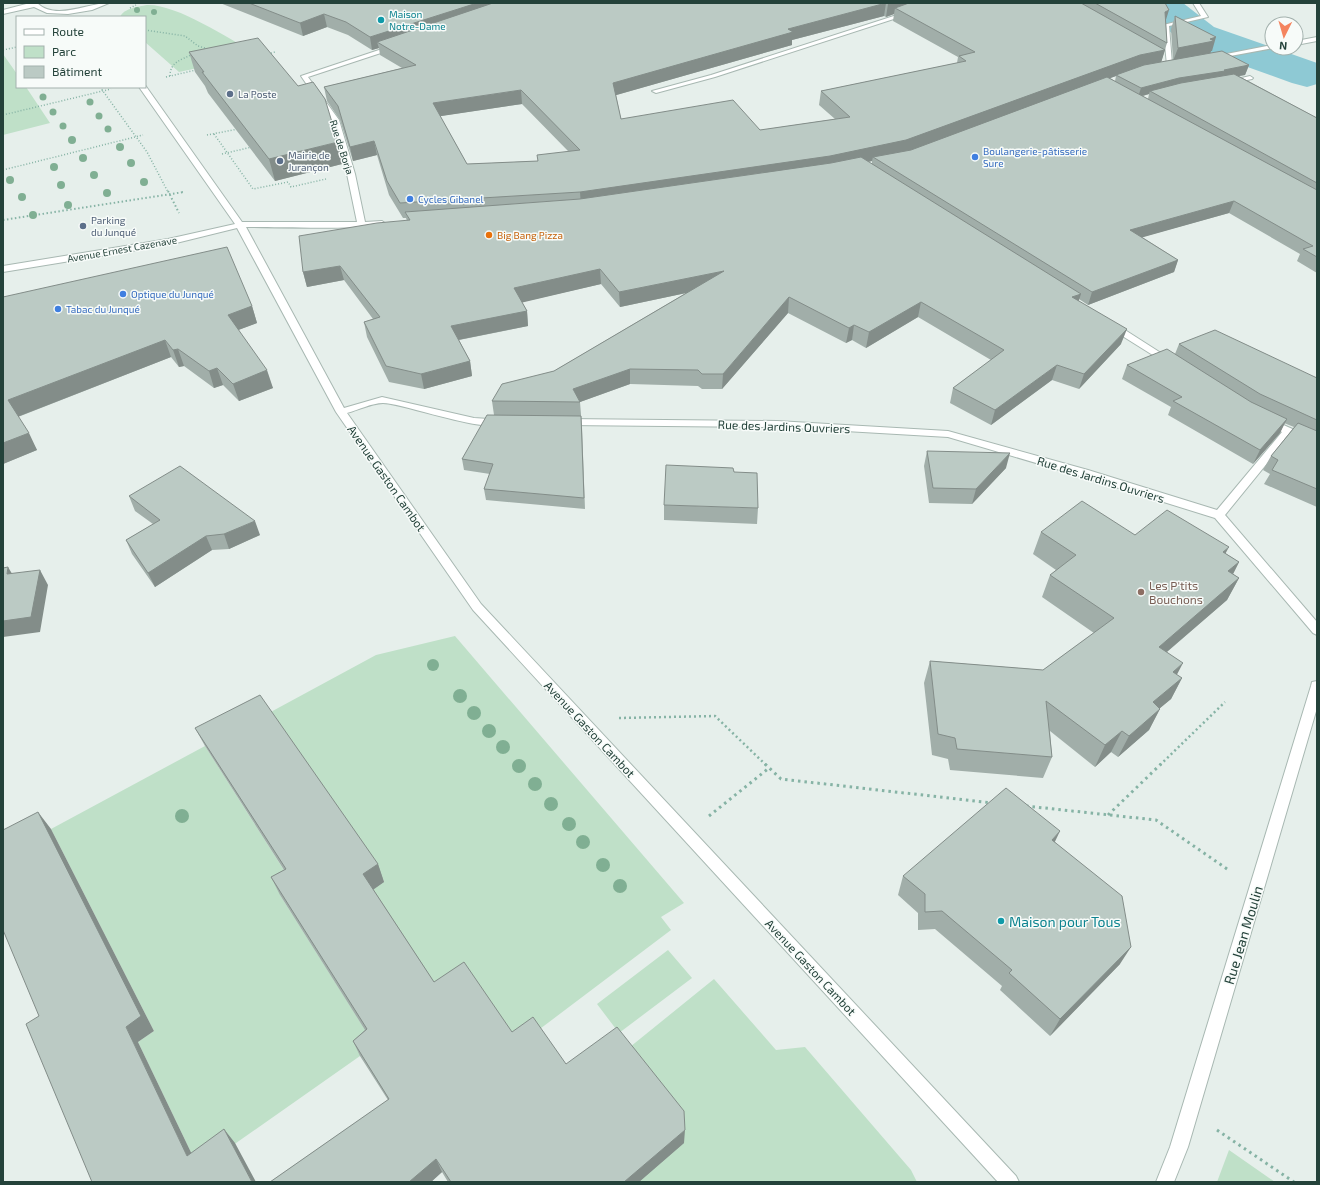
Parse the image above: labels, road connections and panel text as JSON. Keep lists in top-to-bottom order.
{
  "streets": {
    "street": [
      "Rue de Borja",
      "Avenue Ernest Cazenave",
      "Rue des Jardins Ouvriers",
      "Avenue Gaston Cambot",
      "Rue Jean Moulin"
    ]
  },
  "crossings": [
    ["Rue de Borja", "Avenue Ernest Cazenave"],
    ["Avenue Ernest Cazenave", "Avenue Gaston Cambot"]
  ],
  "places": [
    "Maison Notre-Dame",
    "La Poste",
    "Boulangerie-pâtisserie Sure",
    "Mairie de Jurançon",
    "Cycles Gibanel",
    "Parking du Junqué",
    "Big Bang Pizza",
    "Optique du Junqué",
    "Tabac du Junqué",
    "Les P'tits Bouchons",
    "Maison pour Tous"
  ],
  "legend": ["Route", "Parc", "Bâtiment"],
  "north": "bottom"
}
